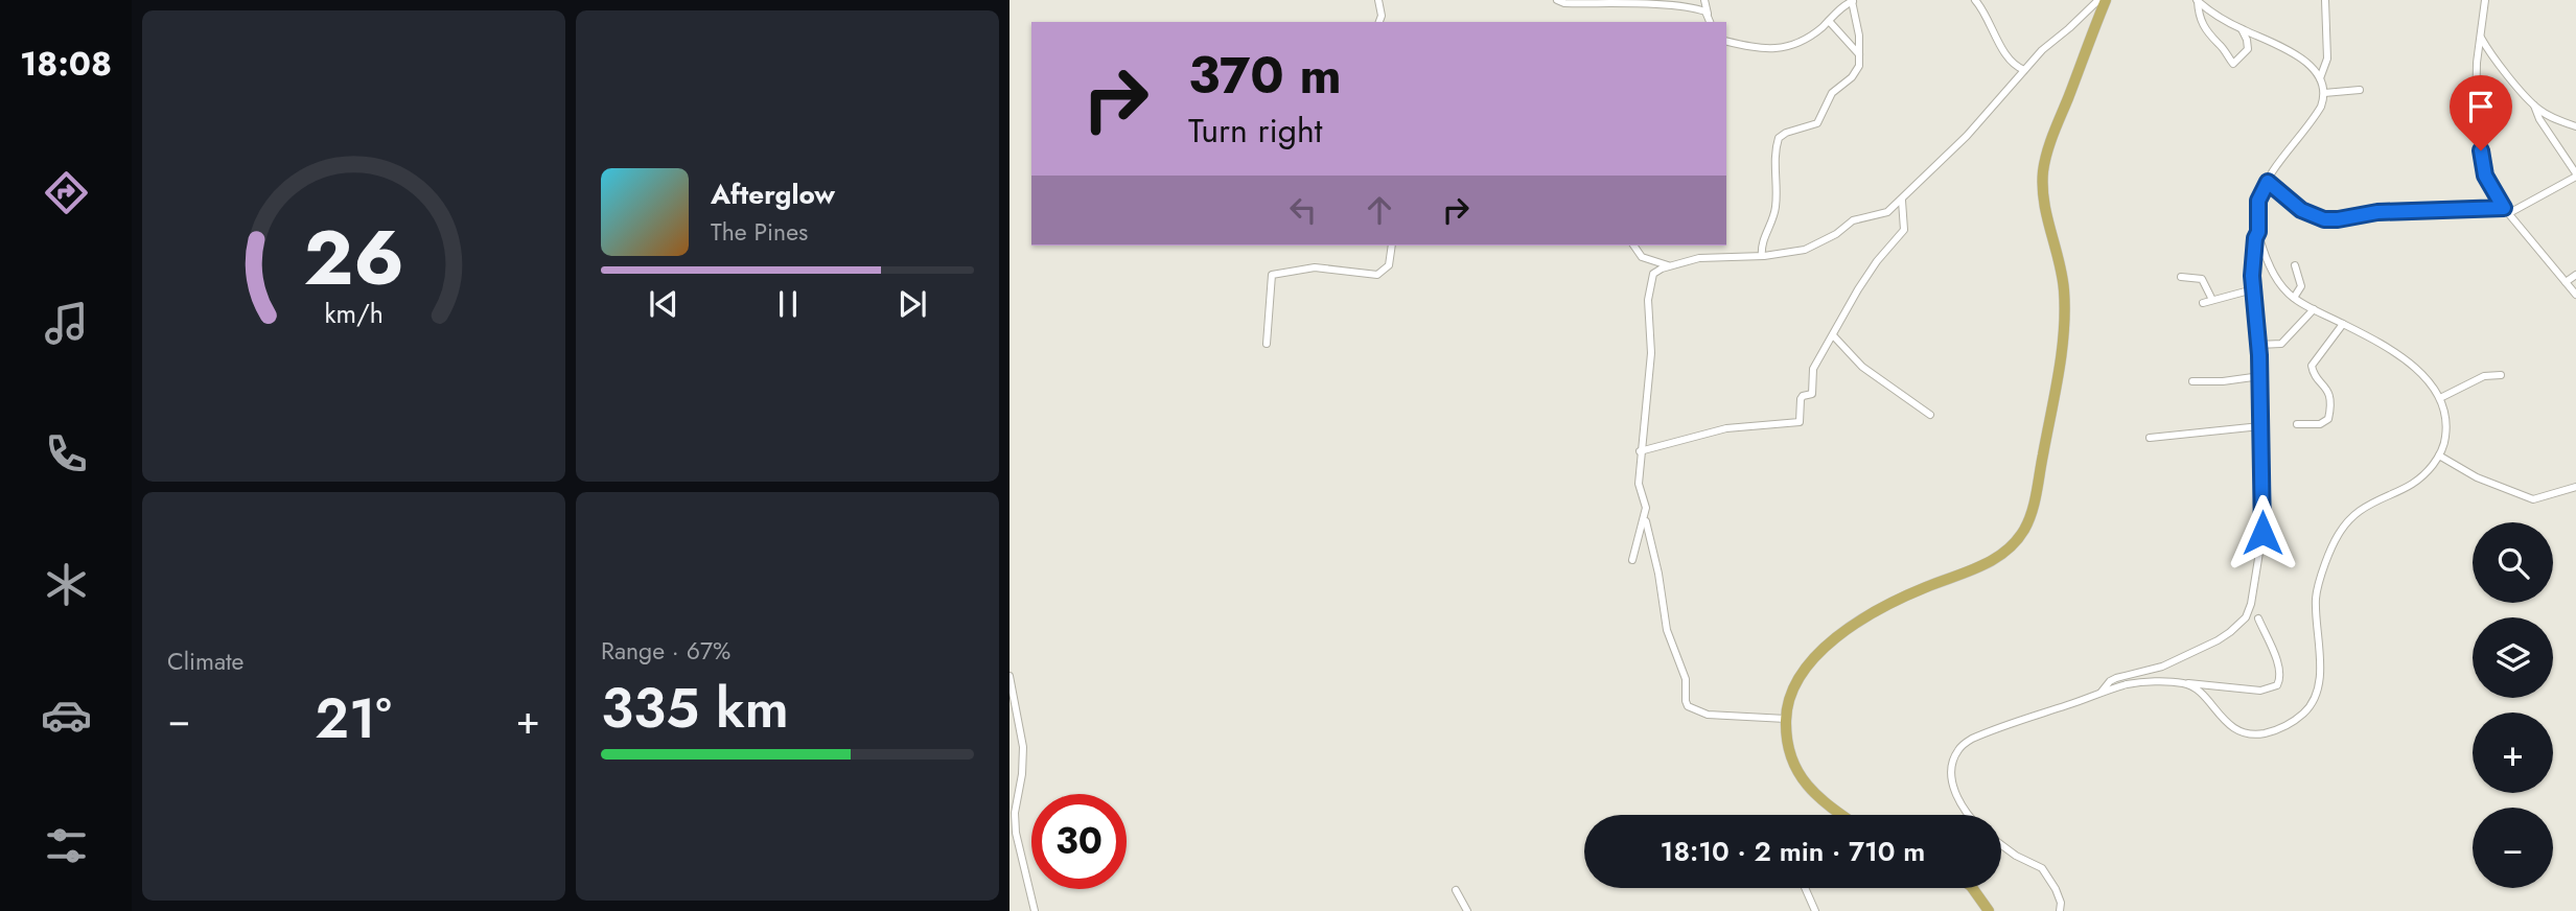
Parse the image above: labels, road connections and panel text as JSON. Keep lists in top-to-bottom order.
{
  "page": {
    "tabs": "18:08",
    "turn": ["370 m", "Turn right"],
    "song": ["Afterglow", "The Pines"],
    "tile": [
      "Climate",
      ["Range · 67%", "335 km"]
    ],
    "map_buttons": ["+", "−"],
    "heat": ["−", "21°", "+"],
    "limit": "30",
    "trip": "18:10 · 2 min · 710 m",
    "gauge": ["26", "km/h"]
  }
}
